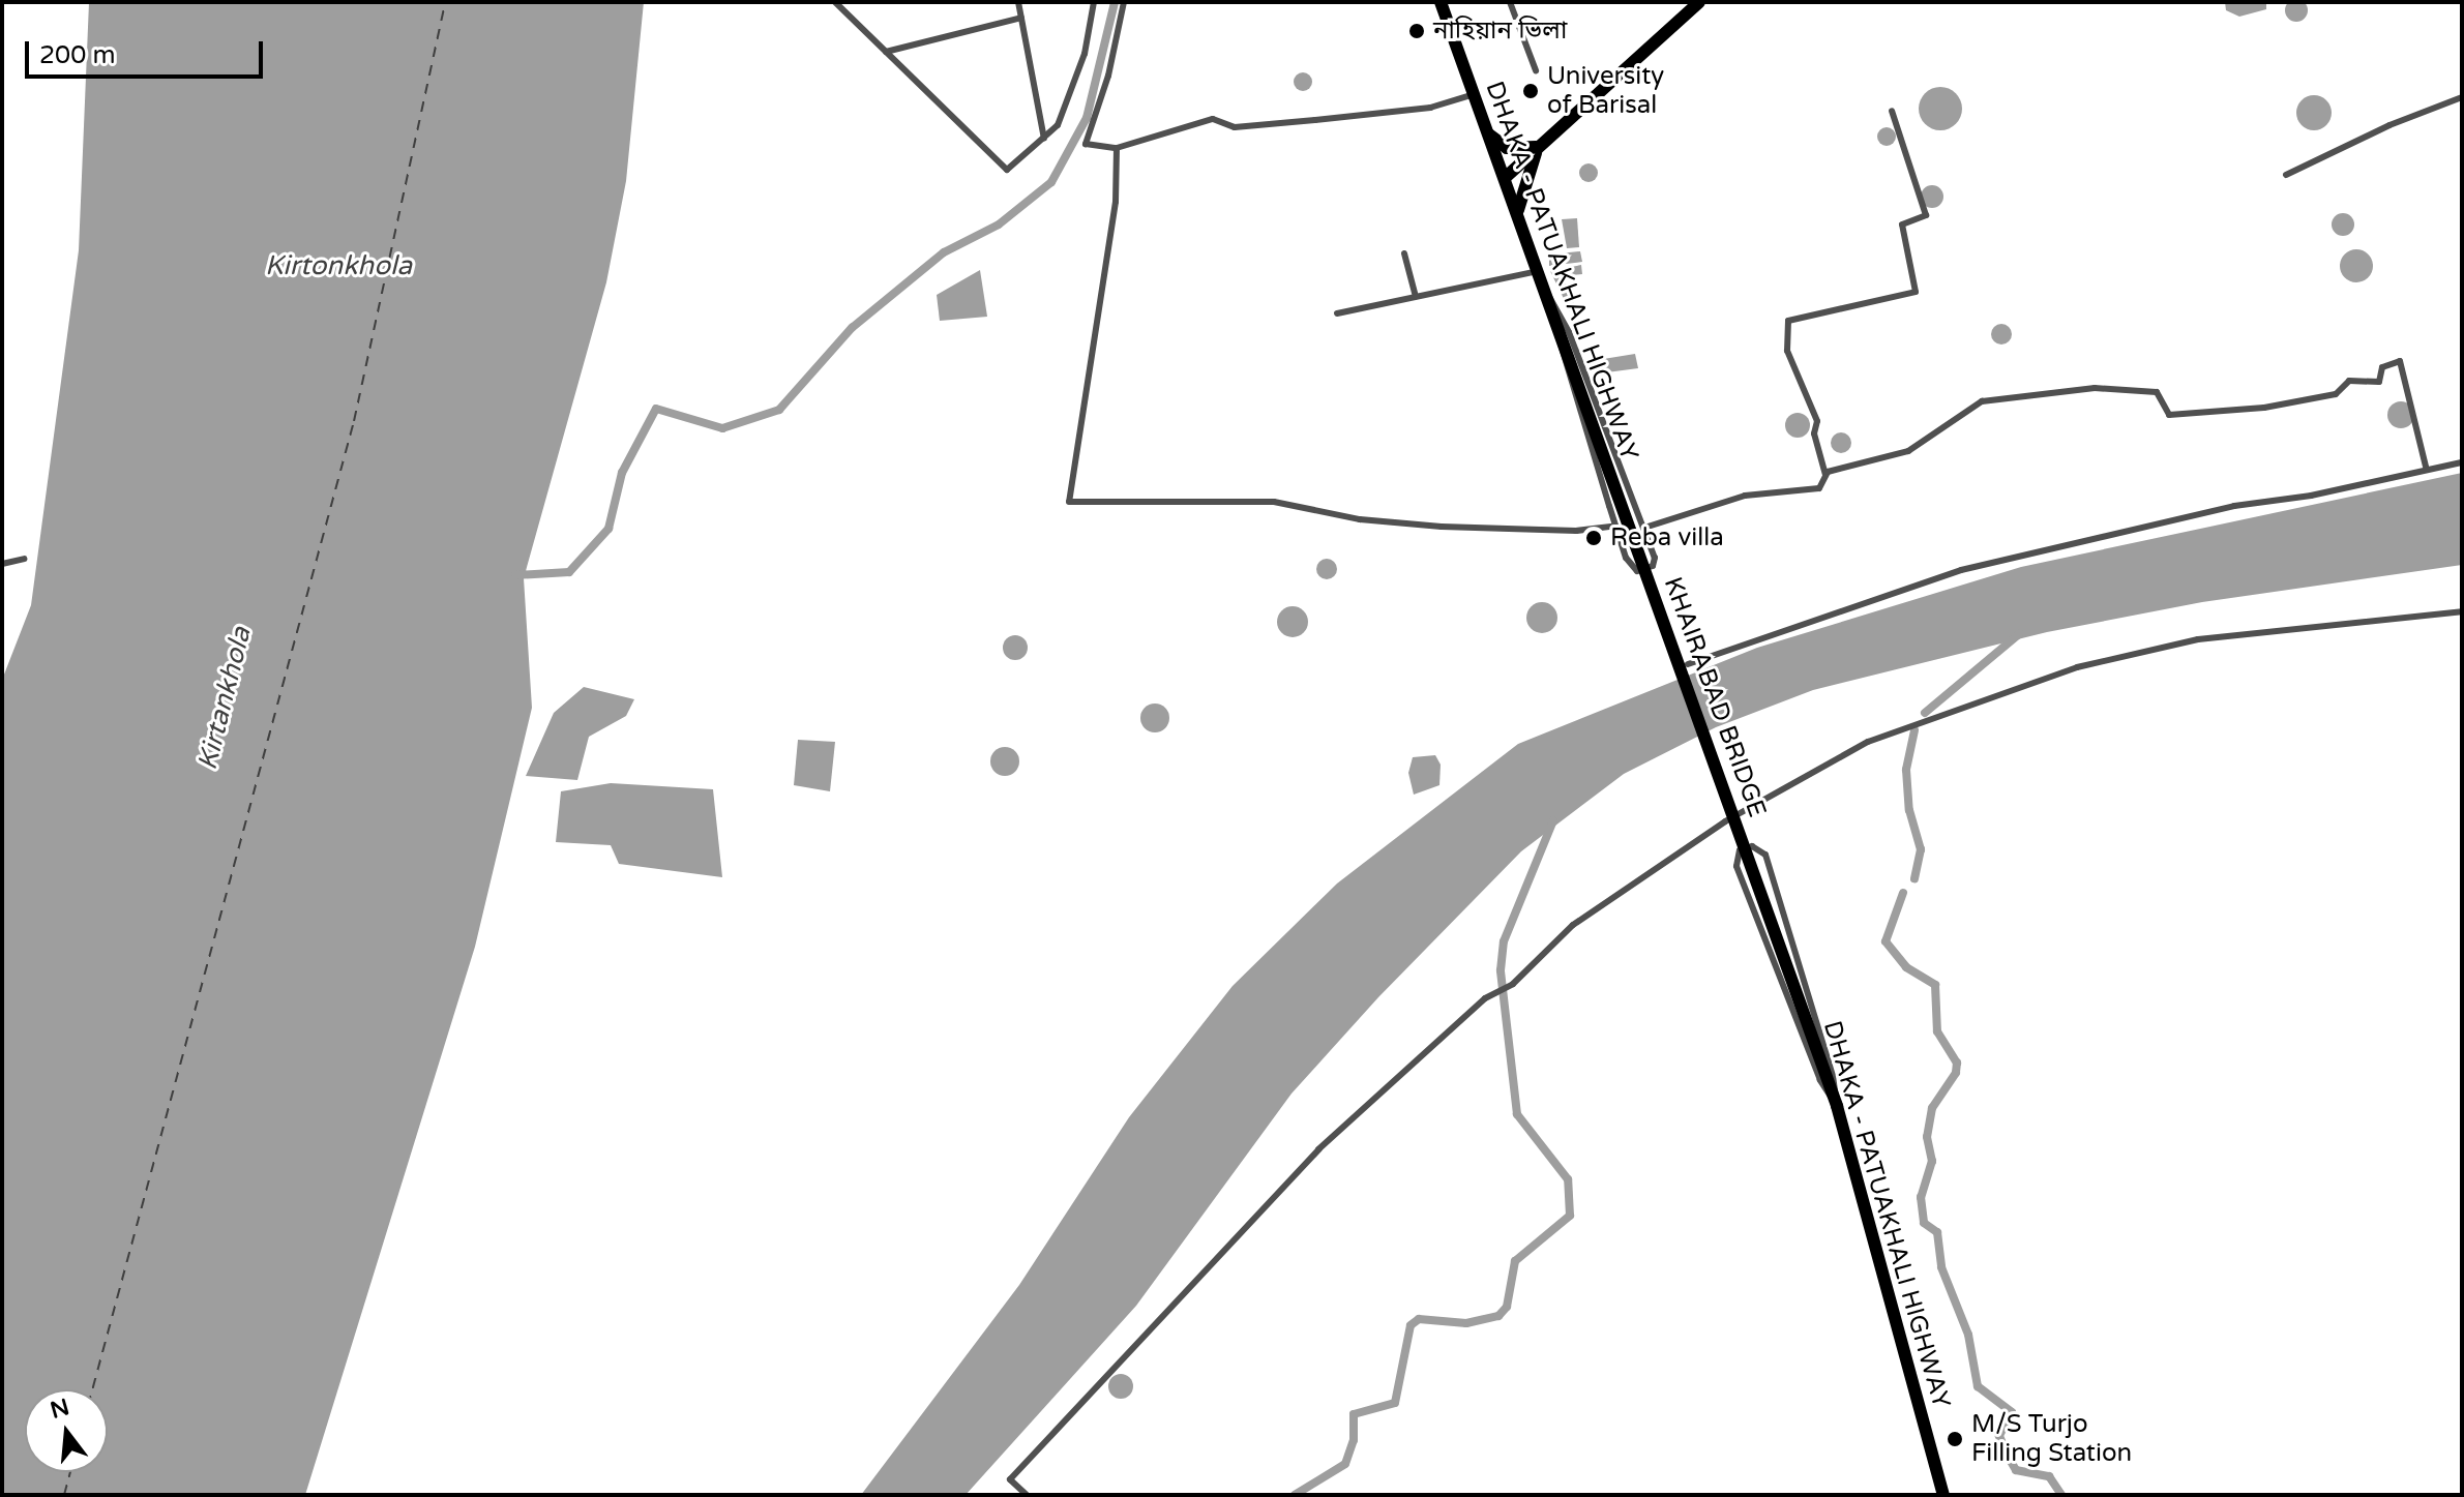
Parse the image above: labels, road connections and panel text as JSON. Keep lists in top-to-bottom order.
{
  "streets": {
    "highway": ["DHAKA - PATUAKHALI HIGHWAY", "KHAIRABAD BRIDGE"]
  },
  "crossings": [
    ["DHAKA - PATUAKHALI HIGHWAY", "KHAIRABAD BRIDGE"]
  ],
  "water": ["Kirtonkhola", "Kirtankhola"],
  "places": [
    "নাহিয়ান ভিলা",
    "University of Barisal",
    "Reba villa",
    "M/S Turjo Filling Station"
  ],
  "scale_bar": "200 m",
  "north": "top"
}
